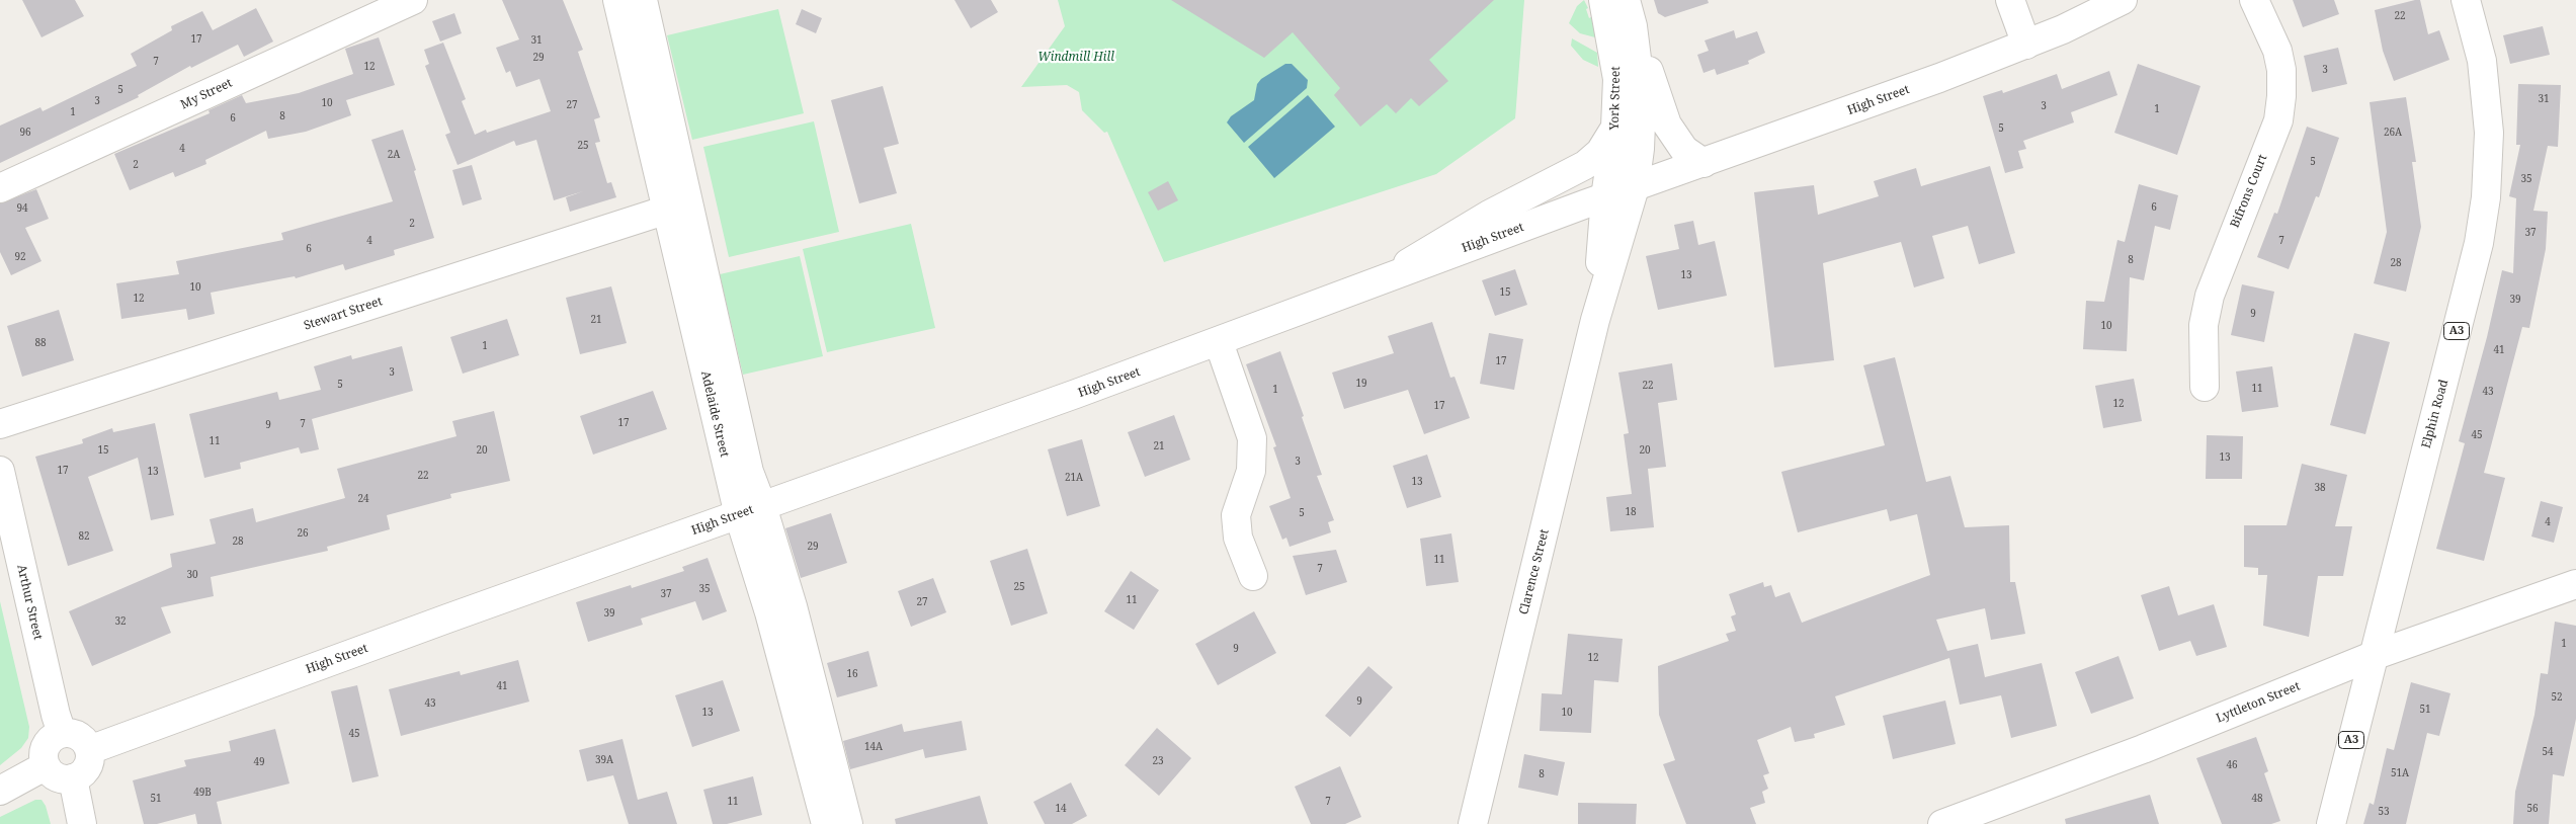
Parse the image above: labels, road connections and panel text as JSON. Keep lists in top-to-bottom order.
{
  "streets": {
    "main road": [
      "My Street",
      "York Street",
      "High Street",
      "Bifrons Court",
      "Stewart Street",
      "A3",
      "Adelaide Street",
      "Elphin Road",
      "Clarence Street",
      "Arthur Street",
      "Lyttleton Street"
    ]
  },
  "crossings": [
    ["York Street", "High Street"],
    ["York Street", "Clarence Street"],
    ["High Street", "Adelaide Street"],
    ["High Street", "Clarence Street"],
    ["High Street", "Arthur Street"],
    ["Stewart Street", "Adelaide Street"],
    ["Elphin Road", "Lyttleton Street"]
  ],
  "parks": ["Windmill Hill"],
  "house_numbers": [
    "22",
    "17",
    "31",
    "29",
    "7",
    "12",
    "3",
    "5",
    "31",
    "3",
    "10",
    "27",
    "3",
    "1",
    "1",
    "8",
    "6",
    "5",
    "96",
    "26A",
    "25",
    "4",
    "2A",
    "5",
    "2",
    "35",
    "6",
    "94",
    "2",
    "37",
    "4",
    "7",
    "6",
    "92",
    "8",
    "28",
    "13",
    "10",
    "15",
    "12",
    "39",
    "9",
    "21",
    "10",
    "88",
    "1",
    "41",
    "17",
    "3",
    "19",
    "5",
    "22",
    "11",
    "1",
    "43",
    "12",
    "17",
    "17",
    "7",
    "9",
    "45",
    "11",
    "21",
    "15",
    "20",
    "20",
    "13",
    "3",
    "17",
    "13",
    "22",
    "21A",
    "13",
    "38",
    "24",
    "18",
    "5",
    "4",
    "26",
    "82",
    "28",
    "29",
    "11",
    "7",
    "30",
    "25",
    "35",
    "37",
    "11",
    "27",
    "39",
    "32",
    "1",
    "9",
    "12",
    "16",
    "41",
    "52",
    "9",
    "43",
    "51",
    "13",
    "10",
    "45",
    "14A",
    "54",
    "39A",
    "23",
    "49",
    "46",
    "51A",
    "8",
    "49B",
    "51",
    "48",
    "11",
    "7",
    "14",
    "56",
    "53"
  ]
}
